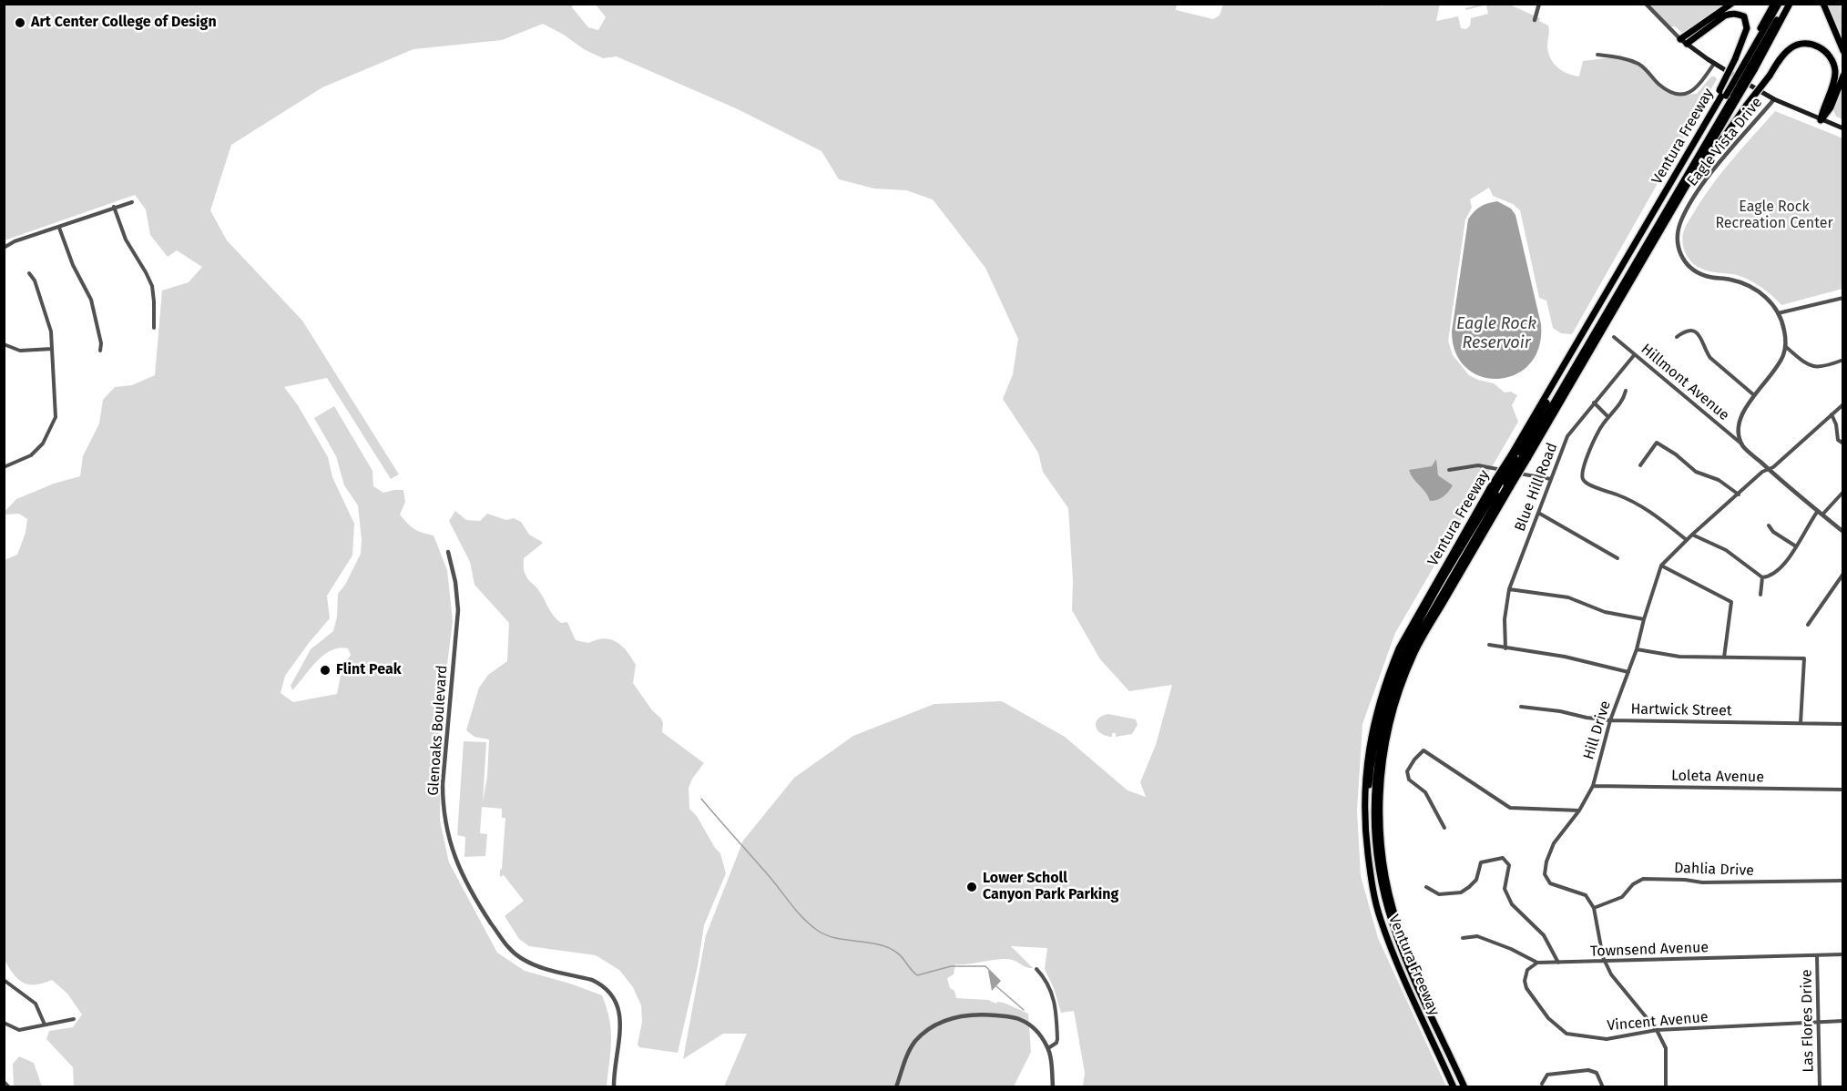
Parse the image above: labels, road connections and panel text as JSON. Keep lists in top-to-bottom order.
{
  "streets": {
    "highway": ["Ventura Freeway"],
    "street": [
      "Eagle Vista Drive",
      "Hillmont Avenue",
      "Blue Hill Road",
      "Hartwick Street",
      "Glenoaks Boulevard",
      "Hill Drive",
      "Loleta Avenue",
      "Dahlia Drive",
      "Townsend Avenue",
      "Las Flores Drive",
      "Vincent Avenue"
    ]
  },
  "crossings": [
    ["Hillmont Avenue", "Blue Hill Road"],
    ["Hartwick Street", "Hill Drive"],
    ["Hill Drive", "Loleta Avenue"],
    ["Hill Drive", "Dahlia Drive"],
    ["Townsend Avenue", "Las Flores Drive"],
    ["Townsend Avenue", "Vincent Avenue"],
    ["Las Flores Drive", "Vincent Avenue"]
  ],
  "water": ["Eagle Rock Reservoir"],
  "parks": ["Eagle Rock Recreation Center"],
  "places": ["Art Center College of Design", "Flint Peak", "Lower Scholl Canyon Park Parking"]
}
